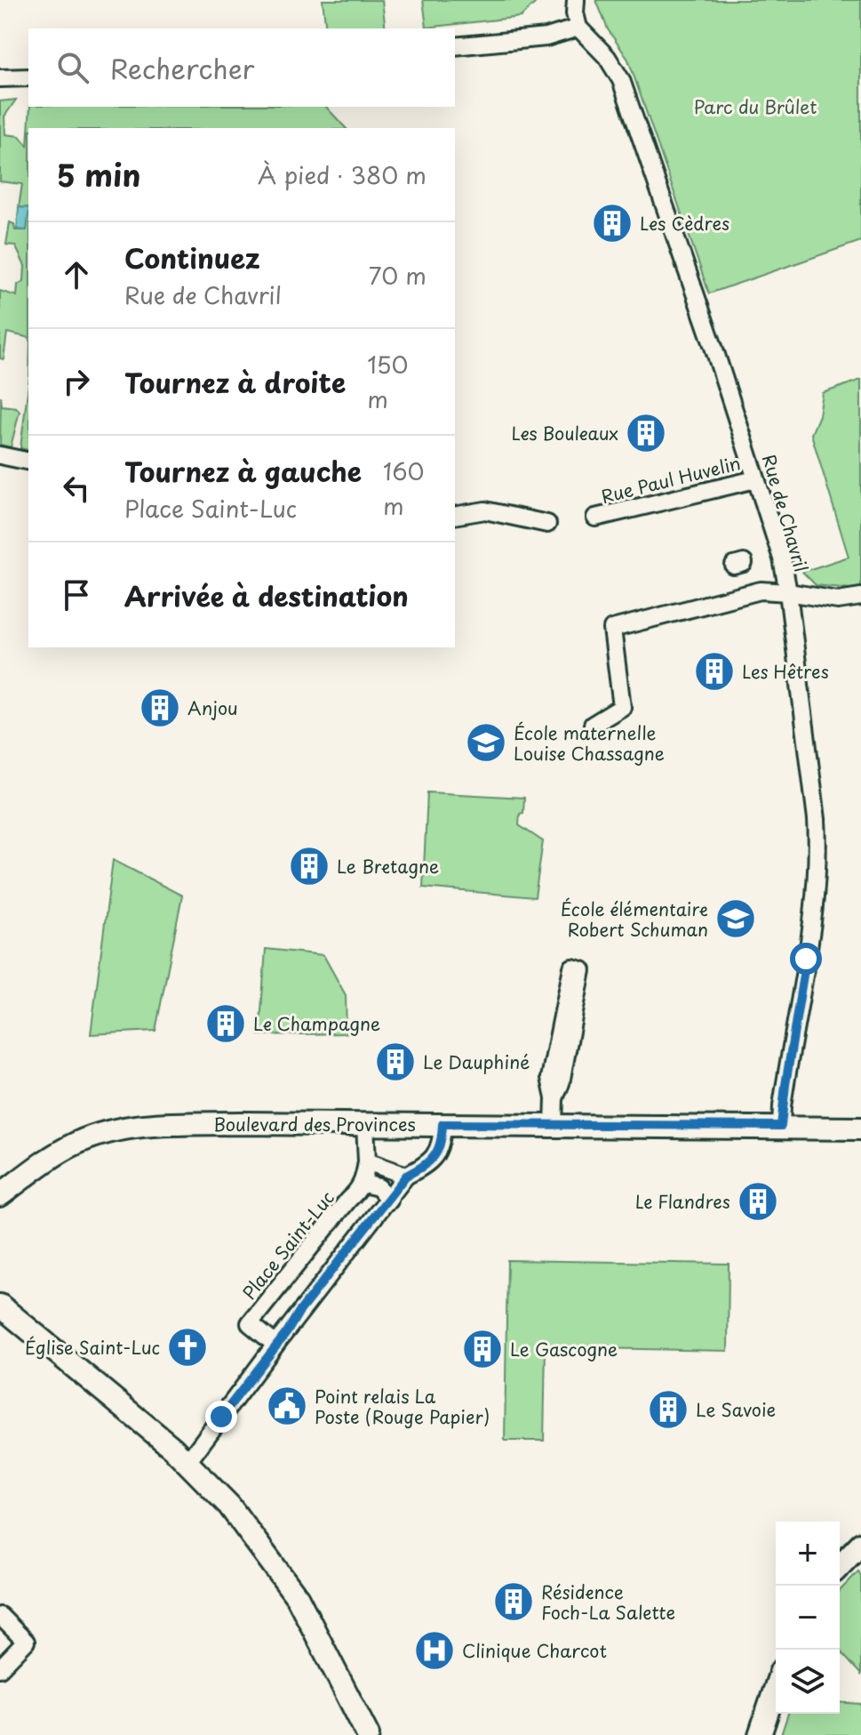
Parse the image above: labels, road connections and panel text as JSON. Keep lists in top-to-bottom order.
{
  "streets": {
    "main road": ["Boulevard des Provinces"],
    "street": ["Rue Paul Huvelin", "Rue de Chavril", "Place Saint-Luc"]
  },
  "crossings": [
    ["Rue Paul Huvelin", "Rue de Chavril"],
    ["Rue de Chavril", "Boulevard des Provinces"]
  ],
  "parks": ["Parc du Brûlet"],
  "places": {
    "building": [
      "Les Cèdres",
      "Les Bouleaux",
      "Les Hêtres",
      "Anjou",
      "Le Bretagne",
      "Le Champagne",
      "Le Dauphiné",
      "Le Flandres",
      "Le Gascogne",
      "Le Savoie",
      "Résidence Foch-La Salette"
    ],
    "school or university": ["École maternelle Louise Chassagne", "École élémentaire Robert Schuman"],
    "church": ["Église Saint-Luc"],
    "public building": ["Point relais La Poste (Rouge Papier)"],
    "hospital": ["Clinique Charcot"]
  },
  "page": {
    "search": "Rechercher",
    "heading": ["5 min", "À pied · 380 m"],
    "list": [
      ["Continuez", "Rue de Chavril", "70 m"],
      ["Tournez à droite", "150 m"],
      ["Tournez à gauche", "Place Saint-Luc", "160 m"],
      "Arrivée à destination"
    ],
    "map_buttons": ["+", "−"]
  }
}
